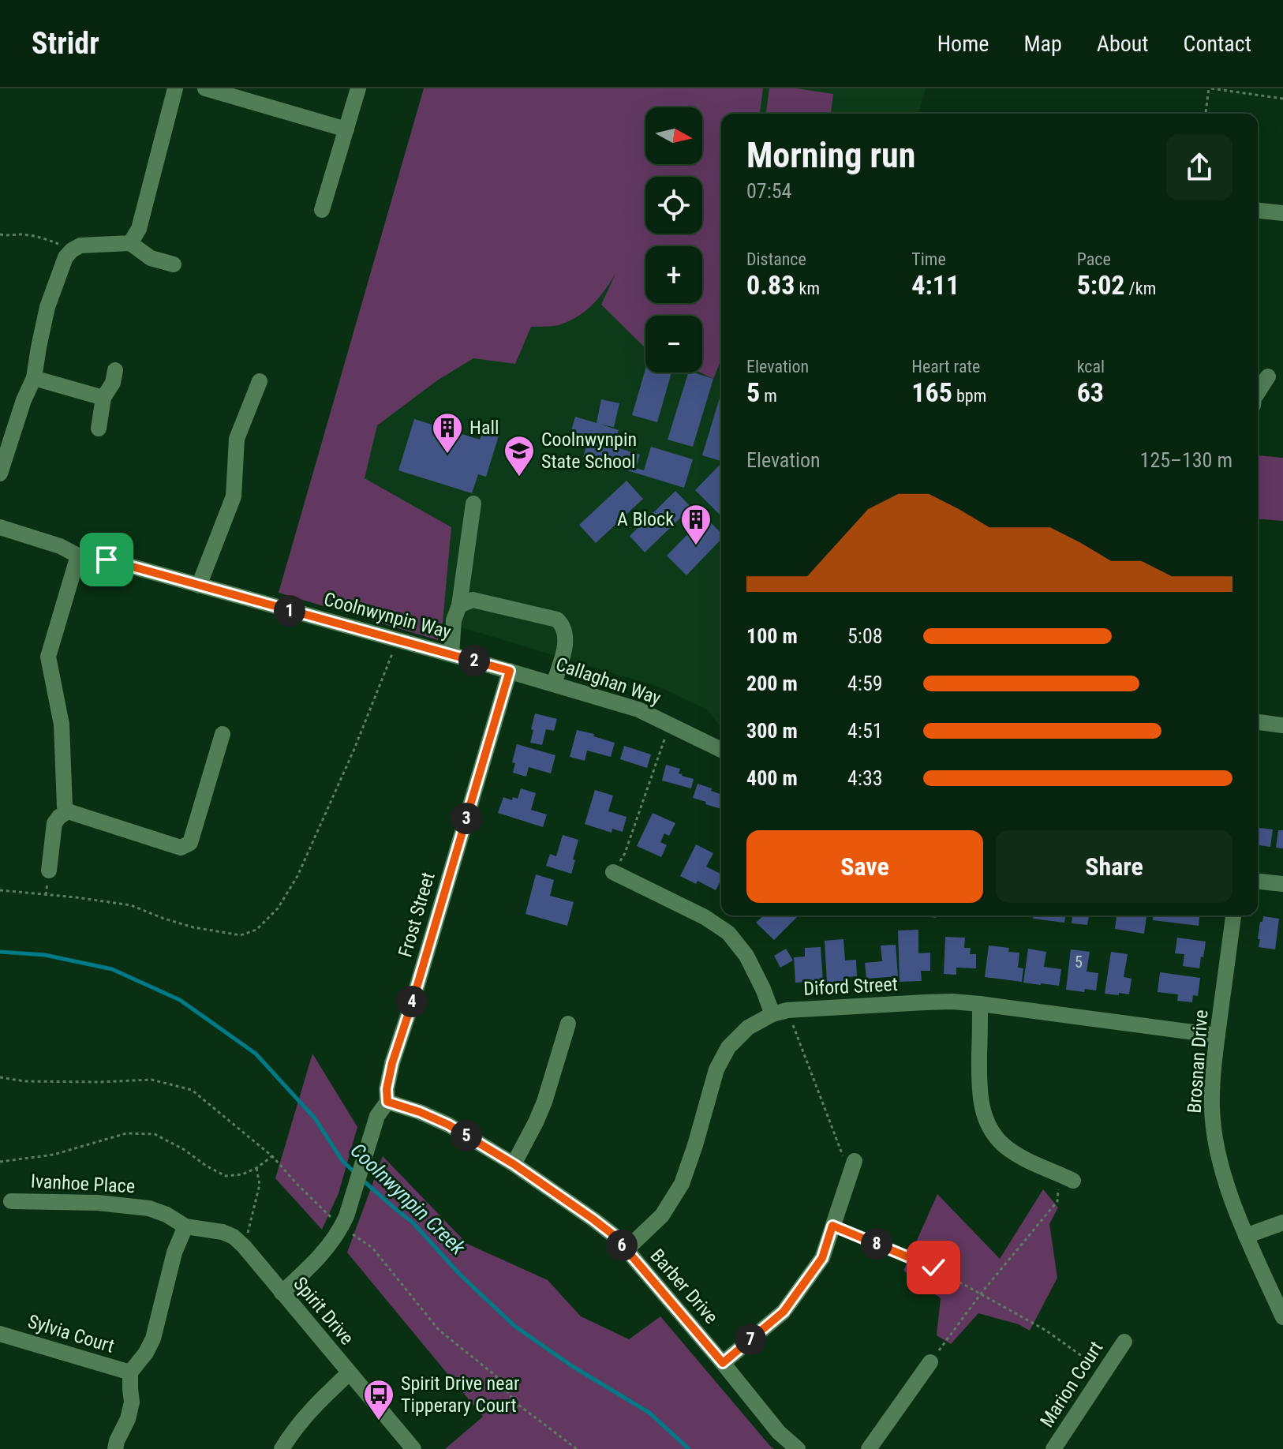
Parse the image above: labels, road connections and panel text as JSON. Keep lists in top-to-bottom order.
{
  "streets": {
    "street": [
      "Coolnwynpin Way",
      "Callaghan Way",
      "Frost Street",
      "Diford Street",
      "Brosnan Drive",
      "Ivanhoe Place",
      "Barber Drive",
      "Spirit Drive",
      "Sylvia Court",
      "Marion Court"
    ]
  },
  "crossings": [
    ["Coolnwynpin Way", "Callaghan Way"],
    ["Coolnwynpin Way", "Frost Street"],
    ["Callaghan Way", "Frost Street"],
    ["Frost Street", "Barber Drive"],
    ["Frost Street", "Spirit Drive"],
    ["Diford Street", "Brosnan Drive"],
    ["Diford Street", "Barber Drive"],
    ["Ivanhoe Place", "Spirit Drive"]
  ],
  "water": ["Coolnwynpin Creek"],
  "places": {
    "building": ["Hall", "A Block"],
    "school or university": ["Coolnwynpin State School"],
    "bus stop": ["Spirit Drive near Tipperary Court"]
  },
  "house_numbers": ["5"],
  "north": "right",
  "page": {
    "header": "Stridr",
    "nav": [
      "Home",
      "Map",
      "About",
      "Contact"
    ],
    "map_buttons": ["+", "−"],
    "heading": ["Morning run", "07:54"],
    "stats": [
      ["Distance", "0.83 km"],
      ["Time", "4:11"],
      ["Pace", "5:02 /km"],
      ["Elevation", "5 m"],
      ["Heart rate", "165 bpm"],
      ["kcal", "63"]
    ],
    "chart": ["Elevation", "125–130 m"],
    "pins": [
      "1",
      "2",
      "3",
      "4",
      "5",
      "8",
      "6",
      "7"
    ],
    "list": [
      {
        "name": "100 m",
        "note": "5:08"
      },
      {
        "name": "200 m",
        "note": "4:59"
      },
      {
        "name": "300 m",
        "note": "4:51"
      },
      {
        "name": "400 m",
        "note": "4:33"
      }
    ],
    "buttons": ["Save", "Share"]
  }
}
